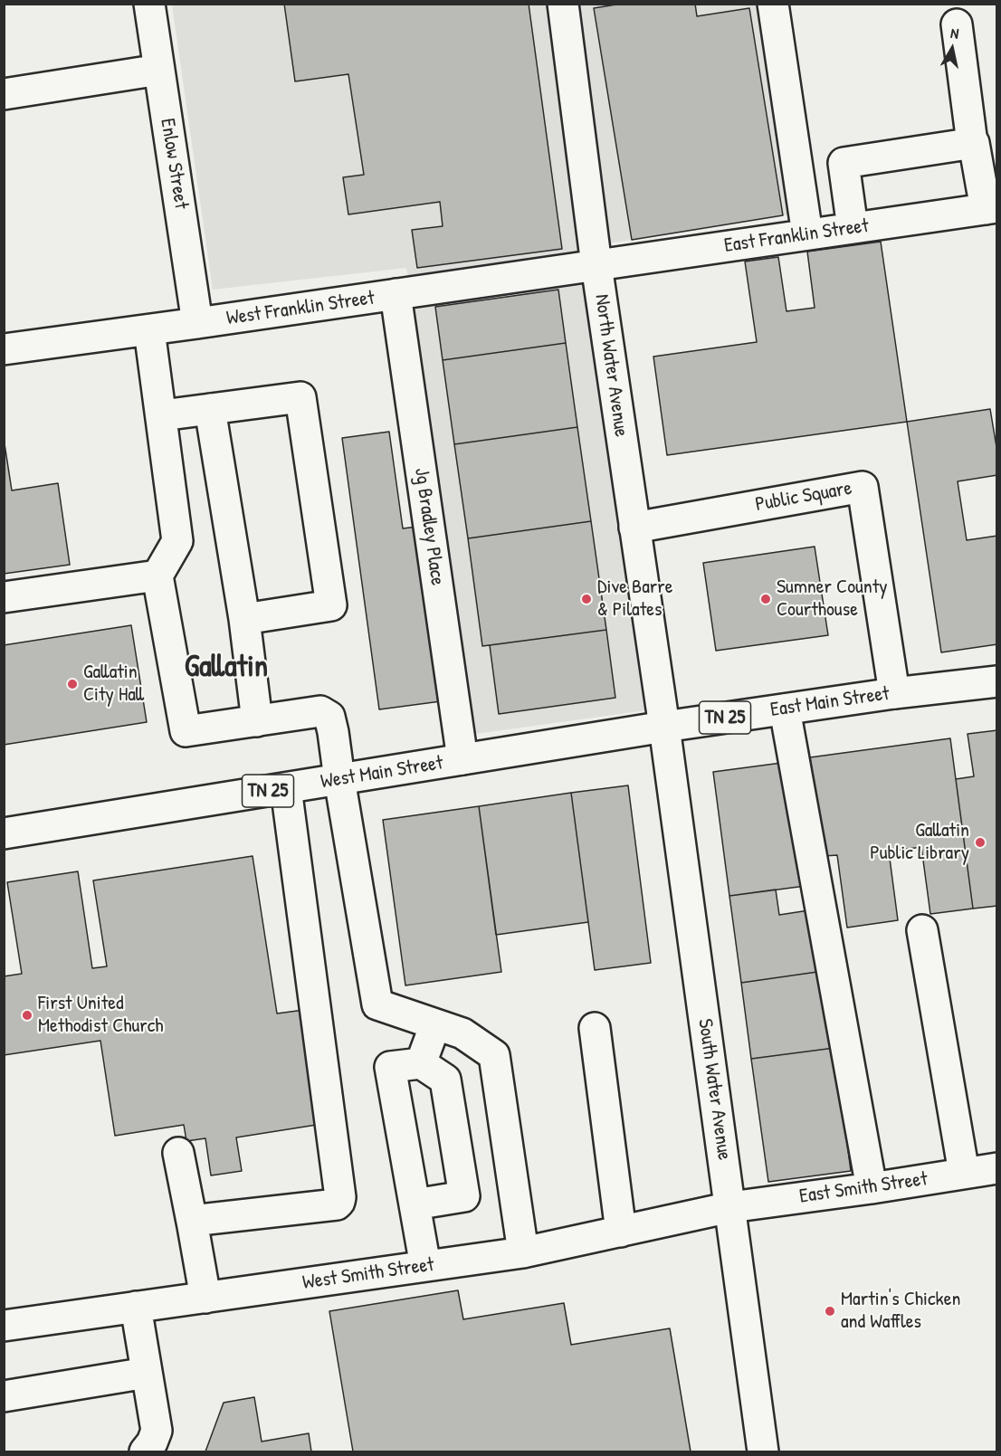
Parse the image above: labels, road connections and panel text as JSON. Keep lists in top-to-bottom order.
{
  "streets": {
    "street": [
      "Enlow Street",
      "East Franklin Street",
      "West Franklin Street",
      "North Water Avenue",
      "Public Square",
      "Jg Bradley Place",
      "East Main Street",
      "TN 25",
      "West Main Street",
      "South Water Avenue",
      "East Smith Street",
      "West Smith Street"
    ]
  },
  "crossings": [
    ["Enlow Street", "West Franklin Street"],
    ["East Franklin Street", "West Franklin Street"],
    ["East Franklin Street", "North Water Avenue"],
    ["West Franklin Street", "North Water Avenue"],
    ["West Franklin Street", "Jg Bradley Place"],
    ["North Water Avenue", "Public Square"],
    ["North Water Avenue", "East Main Street"],
    ["North Water Avenue", "West Main Street"],
    ["North Water Avenue", "South Water Avenue"],
    ["Public Square", "East Main Street"],
    ["Jg Bradley Place", "West Main Street"],
    ["East Main Street", "West Main Street"],
    ["East Main Street", "South Water Avenue"],
    ["West Main Street", "South Water Avenue"],
    ["South Water Avenue", "East Smith Street"],
    ["South Water Avenue", "West Smith Street"],
    ["East Smith Street", "West Smith Street"]
  ],
  "districts": ["Gallatin"],
  "places": [
    "Dive Barre & Pilates",
    "Sumner County Courthouse",
    "Gallatin City Hall",
    "Gallatin Public Library",
    "First United Methodist Church",
    "Martin's Chicken and Waffles"
  ],
  "north": "top"
}
